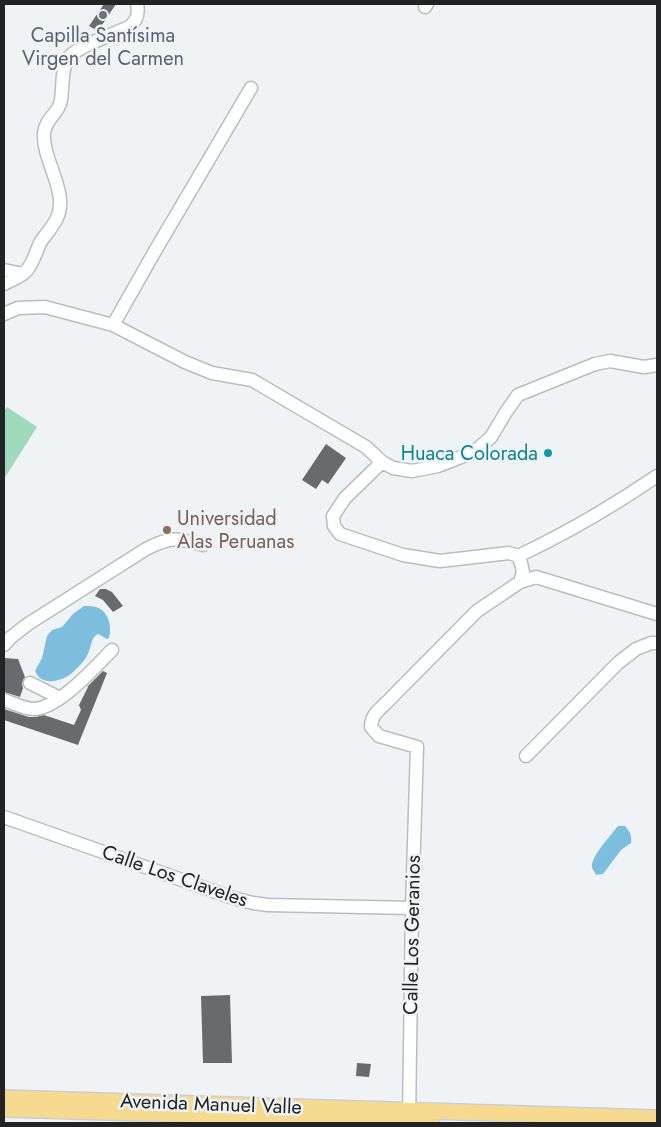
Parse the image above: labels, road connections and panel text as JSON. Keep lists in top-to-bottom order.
{
  "streets": {
    "main road": ["Avenida Manuel Valle"],
    "street": ["Calle Los Claveles", "Calle Los Geranios"]
  },
  "crossings": [
    ["Calle Los Claveles", "Calle Los Geranios"],
    ["Calle Los Geranios", "Avenida Manuel Valle"]
  ],
  "places": ["Capilla Santísima Virgen del Carmen", "Huaca Colorada", "Universidad Alas Peruanas"]
}
